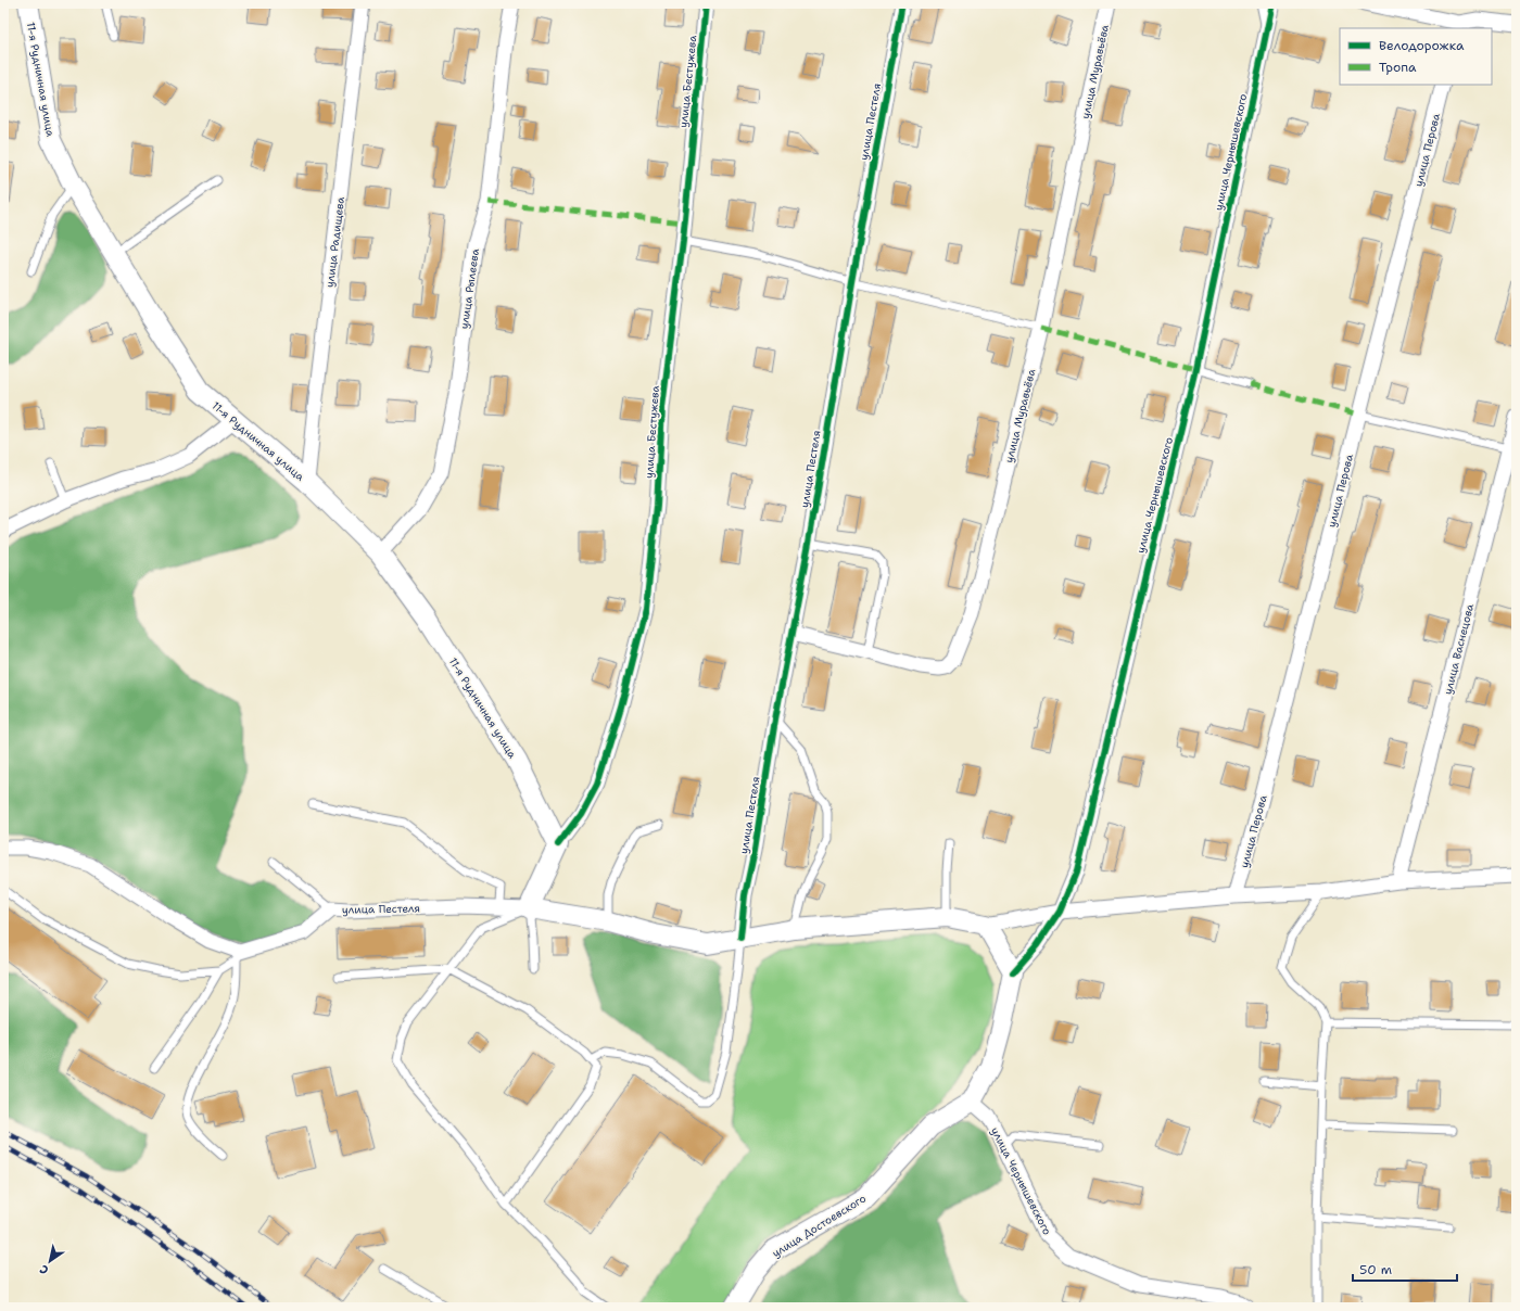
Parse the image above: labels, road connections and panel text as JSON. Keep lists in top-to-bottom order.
{
  "streets": {
    "main road": [
      "11-я Рудничная улица",
      "улица Пестеля",
      "улица Чернышевского",
      "улица Достоевского"
    ],
    "street": [
      "улица Муравьёва",
      "улица Бестужева",
      "улица Перова",
      "улица Радищева",
      "улица Рылеева",
      "улица Васнецова"
    ]
  },
  "crossings": [
    ["улица Муравьёва", "улица Пестеля"],
    ["11-я Рудничная улица", "улица Бестужева"],
    ["11-я Рудничная улица", "улица Радищева"],
    ["11-я Рудничная улица", "улица Рылеева"],
    ["улица Чернышевского", "улица Достоевского"]
  ],
  "legend": ["Велодорожка", "Тропа"],
  "scale_bar": "50 m",
  "north": "bottom left"
}
